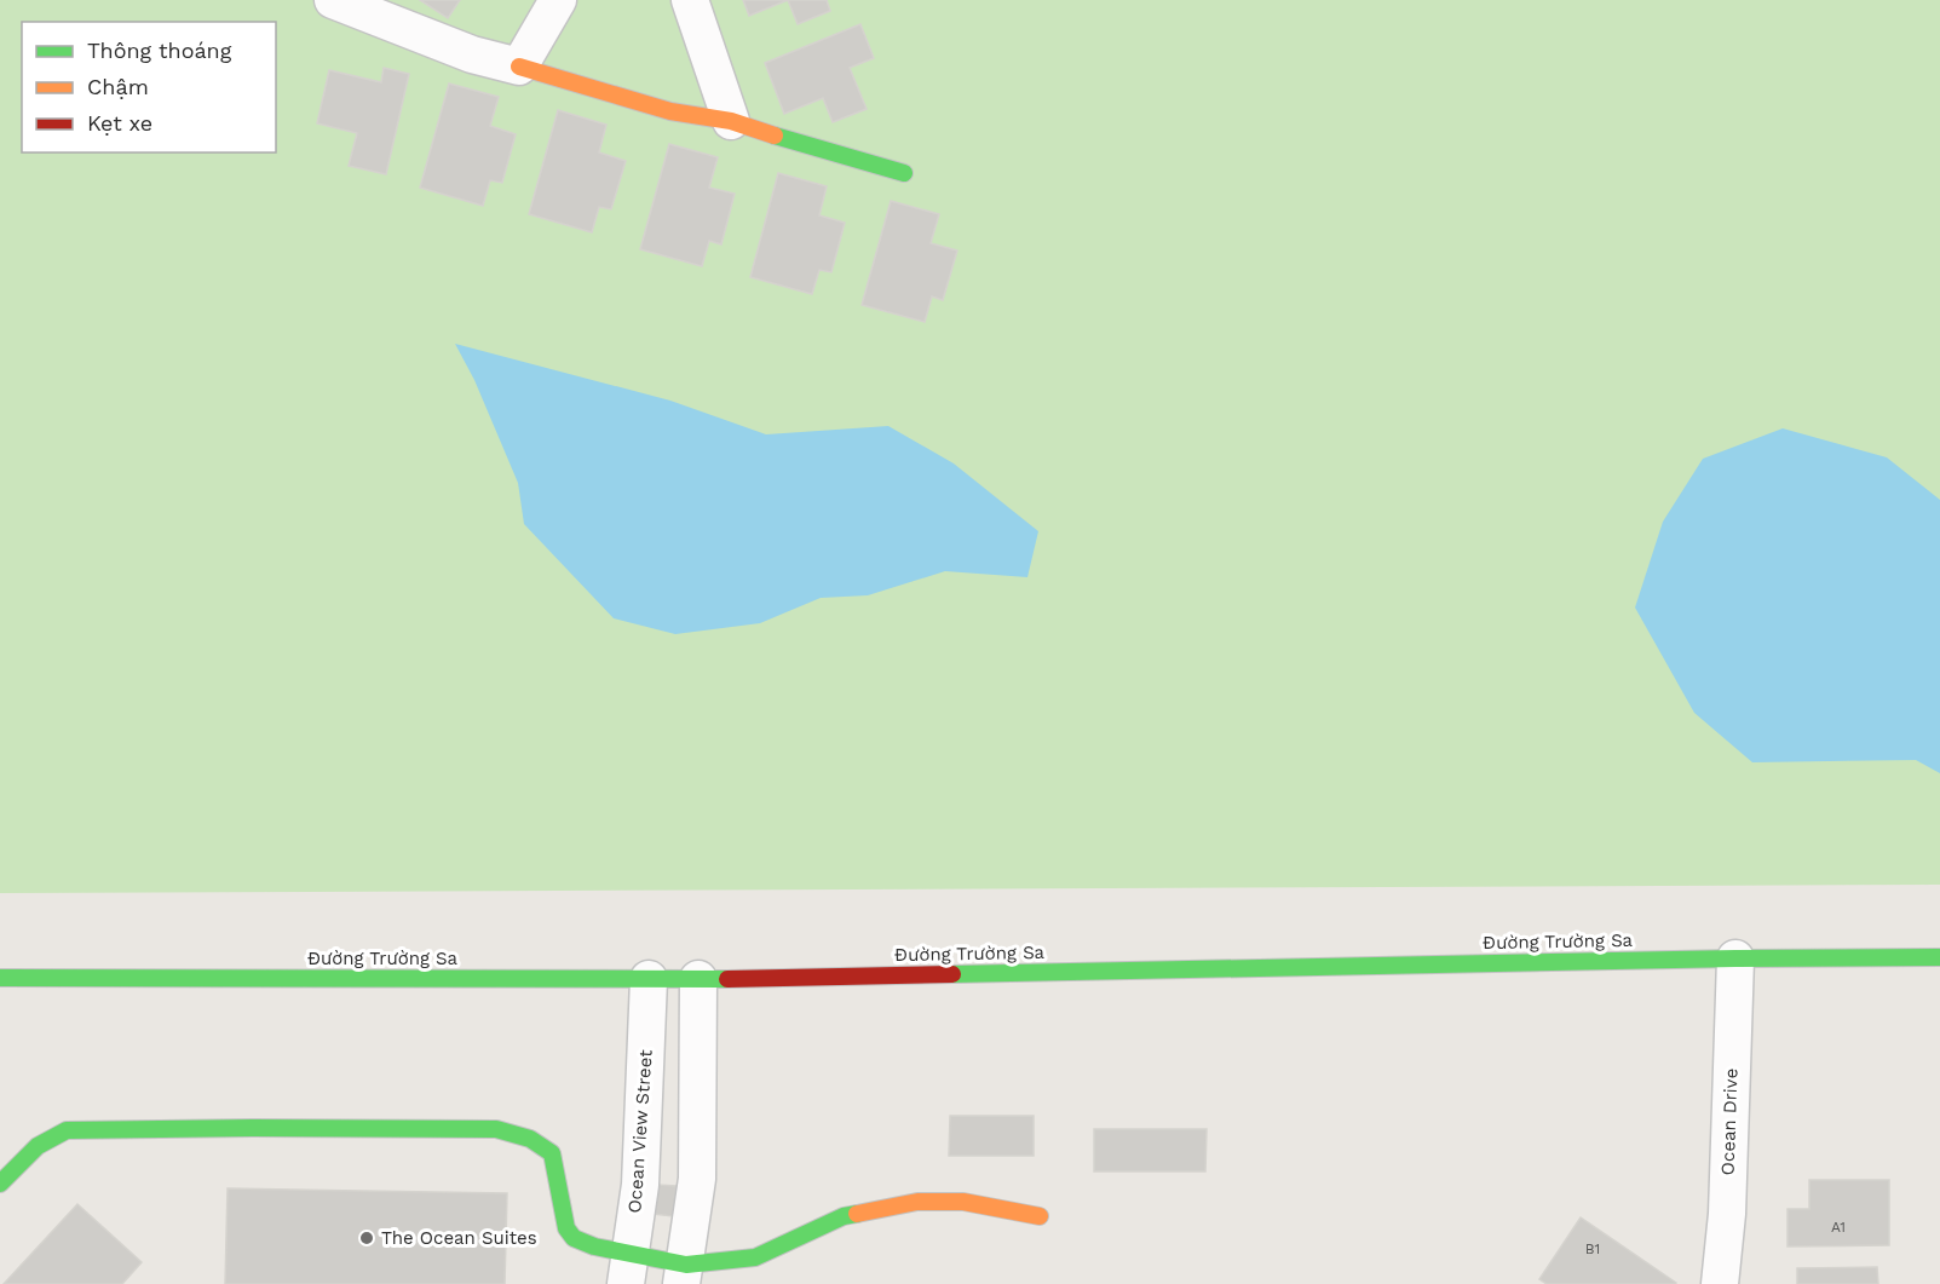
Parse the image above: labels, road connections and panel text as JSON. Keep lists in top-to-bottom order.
{
  "streets": {
    "main road": ["Đường Trường Sa"],
    "street": ["Ocean Drive", "Ocean View Street"]
  },
  "crossings": [
    ["Đường Trường Sa", "Ocean Drive"],
    ["Đường Trường Sa", "Ocean View Street"]
  ],
  "places": ["The Ocean Suites"],
  "house_numbers": ["A1", "B1"],
  "legend": ["Thông thoáng", "Chậm", "Kẹt xe"]
}
